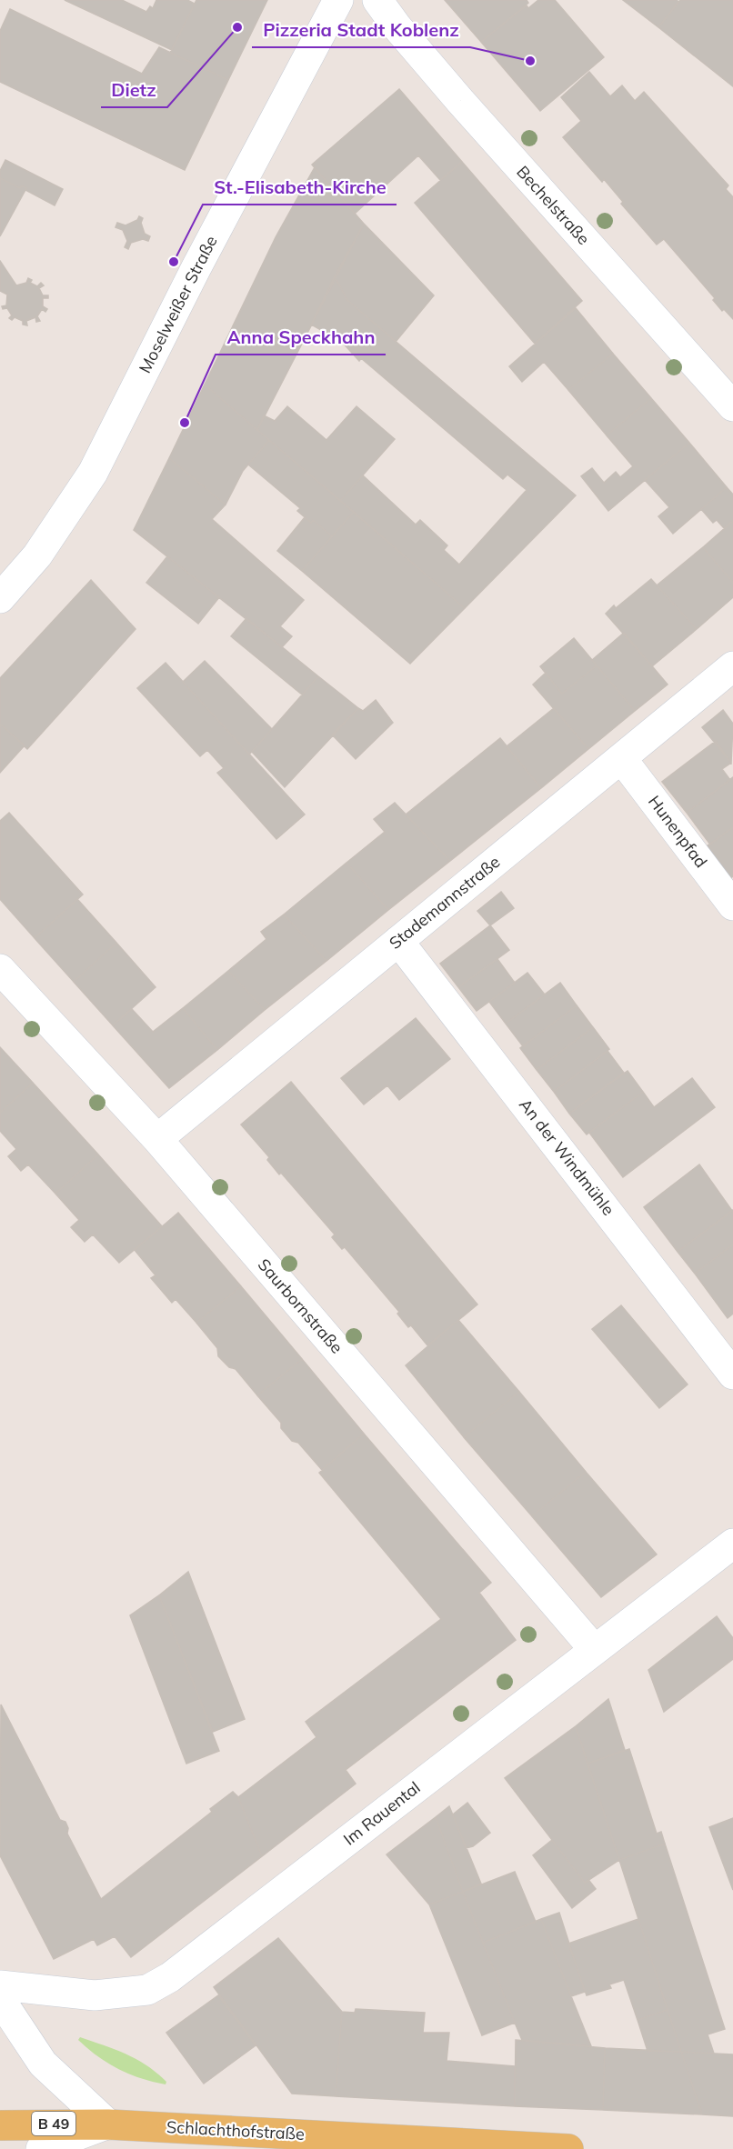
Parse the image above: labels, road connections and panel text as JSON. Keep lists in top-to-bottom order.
{
  "streets": {
    "main road": ["B 49", "Schlachthofstraße"],
    "street": [
      "Bechelstraße",
      "Moselweißer Straße",
      "Hunenpfad",
      "Stademannstraße",
      "An der Windmühle",
      "Saurbornstraße",
      "Im Rauental"
    ]
  },
  "crossings": [
    ["Hunenpfad", "Stademannstraße"],
    ["Stademannstraße", "An der Windmühle"],
    ["Stademannstraße", "Saurbornstraße"],
    ["Saurbornstraße", "Im Rauental"]
  ],
  "places": [
    "Dietz",
    "Pizzeria Stadt Koblenz",
    "St.-Elisabeth-Kirche",
    "Anna Speckhahn"
  ]
}
